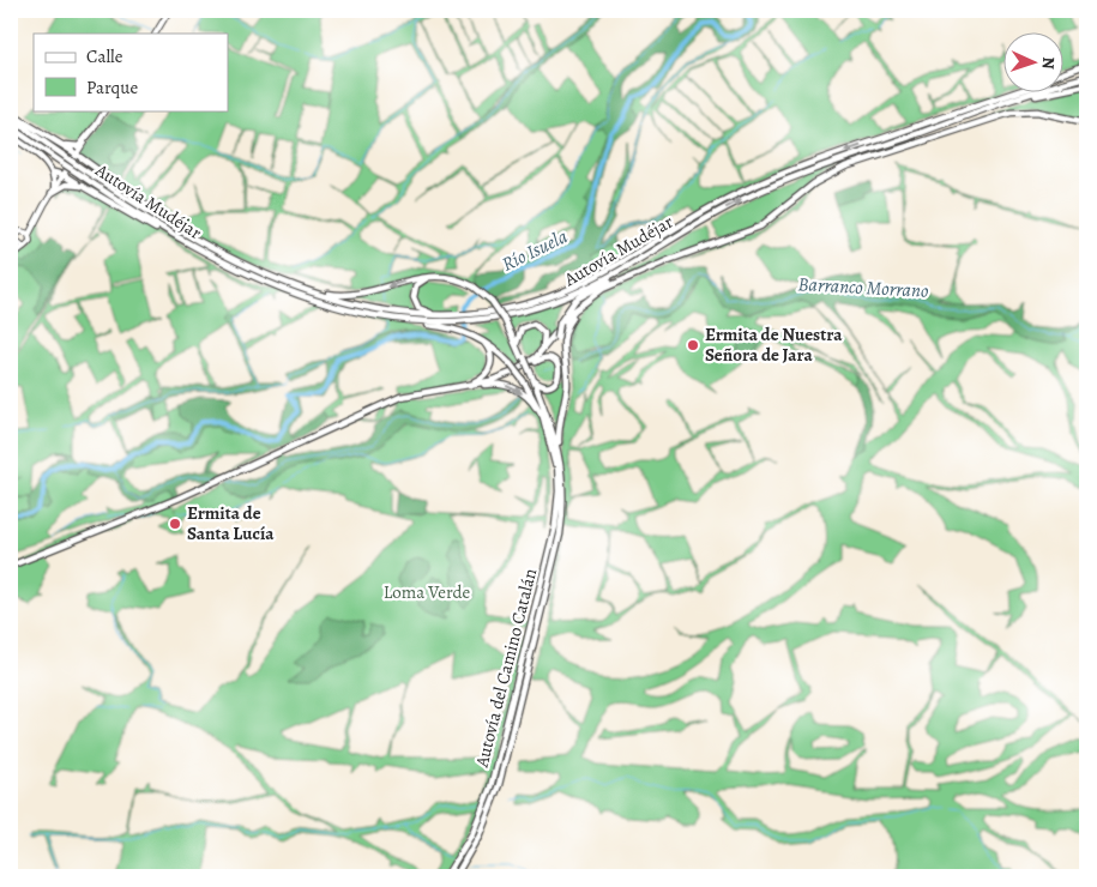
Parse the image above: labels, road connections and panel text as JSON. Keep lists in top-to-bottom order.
{
  "streets": {
    "highway": ["Autovía Mudéjar", "Autovía del Camino Catalán"]
  },
  "water": ["Río Isuela", "Barranco Morrano"],
  "parks": ["Loma Verde"],
  "places": ["Ermita de Nuestra Señora de Jara", "Ermita de Santa Lucía"],
  "legend": ["Calle", "Parque"],
  "north": "right"
}
